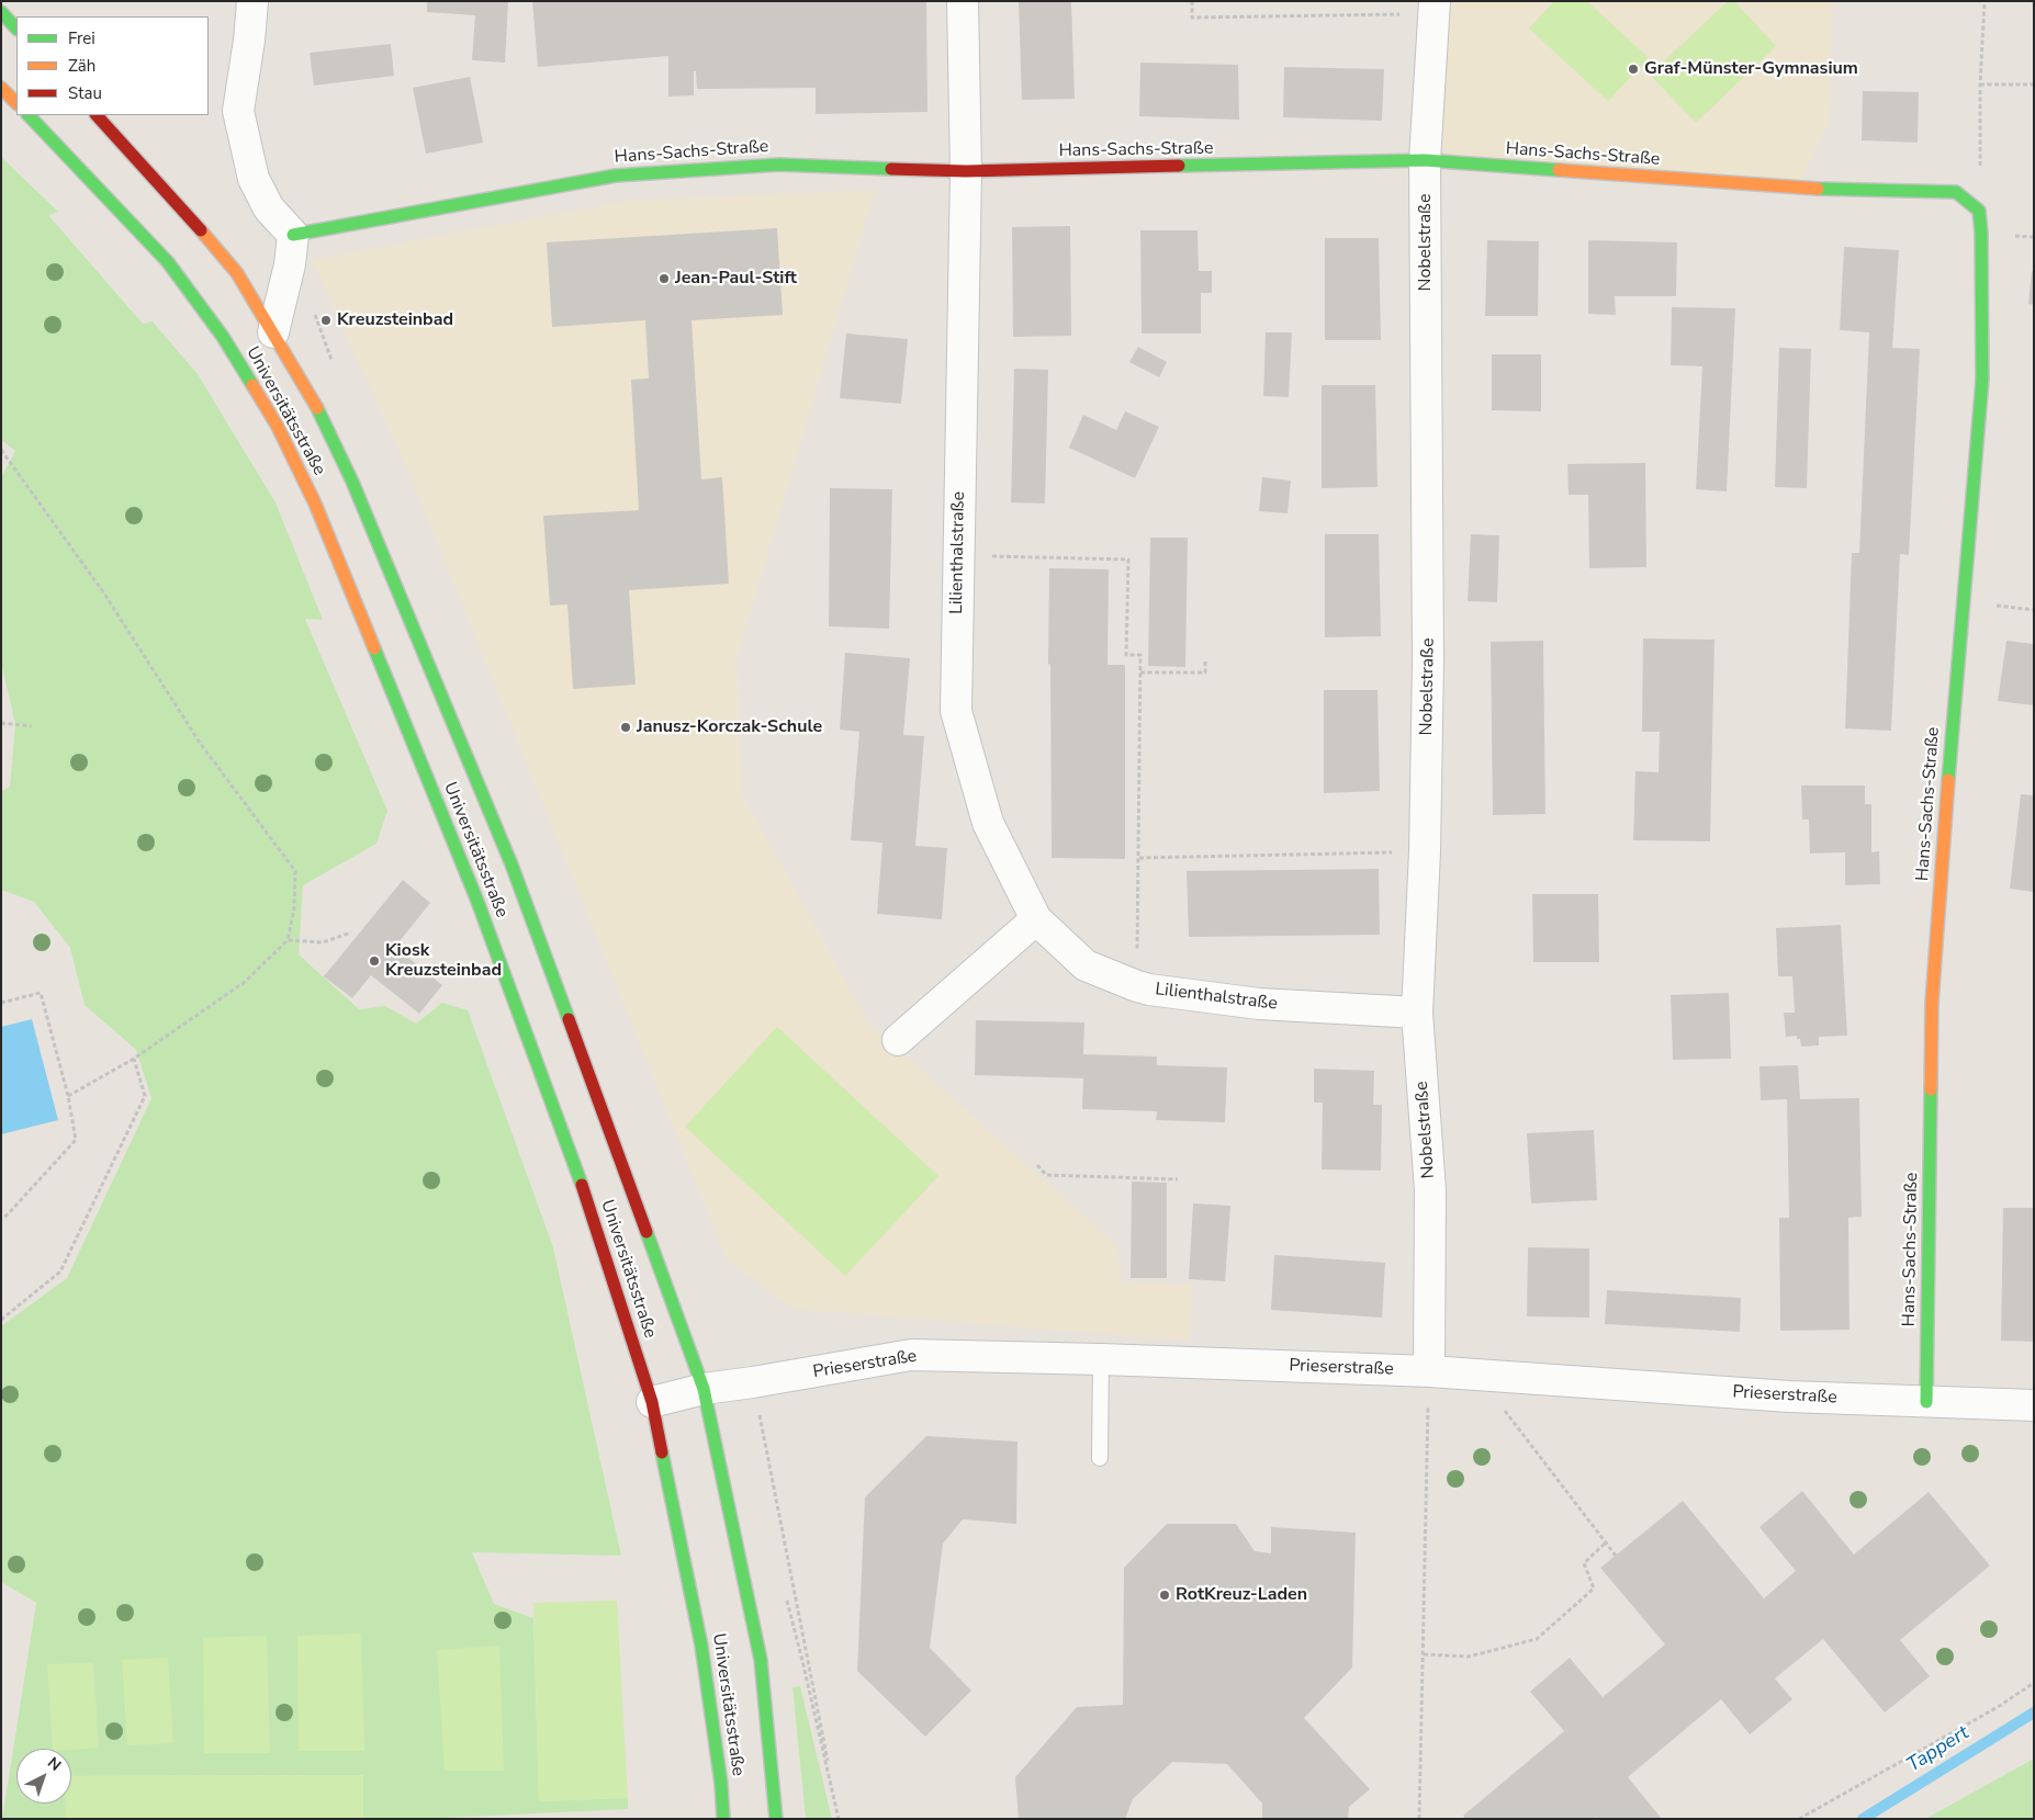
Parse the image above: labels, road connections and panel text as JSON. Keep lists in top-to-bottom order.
{
  "streets": {
    "main road": ["Hans-Sachs-Straße", "Universitätsstraße"],
    "street": ["Nobelstraße", "Lilienthalstraße", "Prieserstraße"]
  },
  "crossings": [
    ["Hans-Sachs-Straße", "Nobelstraße"],
    ["Hans-Sachs-Straße", "Lilienthalstraße"],
    ["Hans-Sachs-Straße", "Prieserstraße"],
    ["Nobelstraße", "Lilienthalstraße"],
    ["Nobelstraße", "Prieserstraße"],
    ["Universitätsstraße", "Prieserstraße"]
  ],
  "water": ["Tappert"],
  "places": [
    "Graf-Münster-Gymnasium",
    "Jean-Paul-Stift",
    "Kreuzsteinbad",
    "Janusz-Korczak-Schule",
    "Kiosk Kreuzsteinbad",
    "RotKreuz-Laden"
  ],
  "legend": ["Frei", "Zäh", "Stau"],
  "north": "top right"
}
